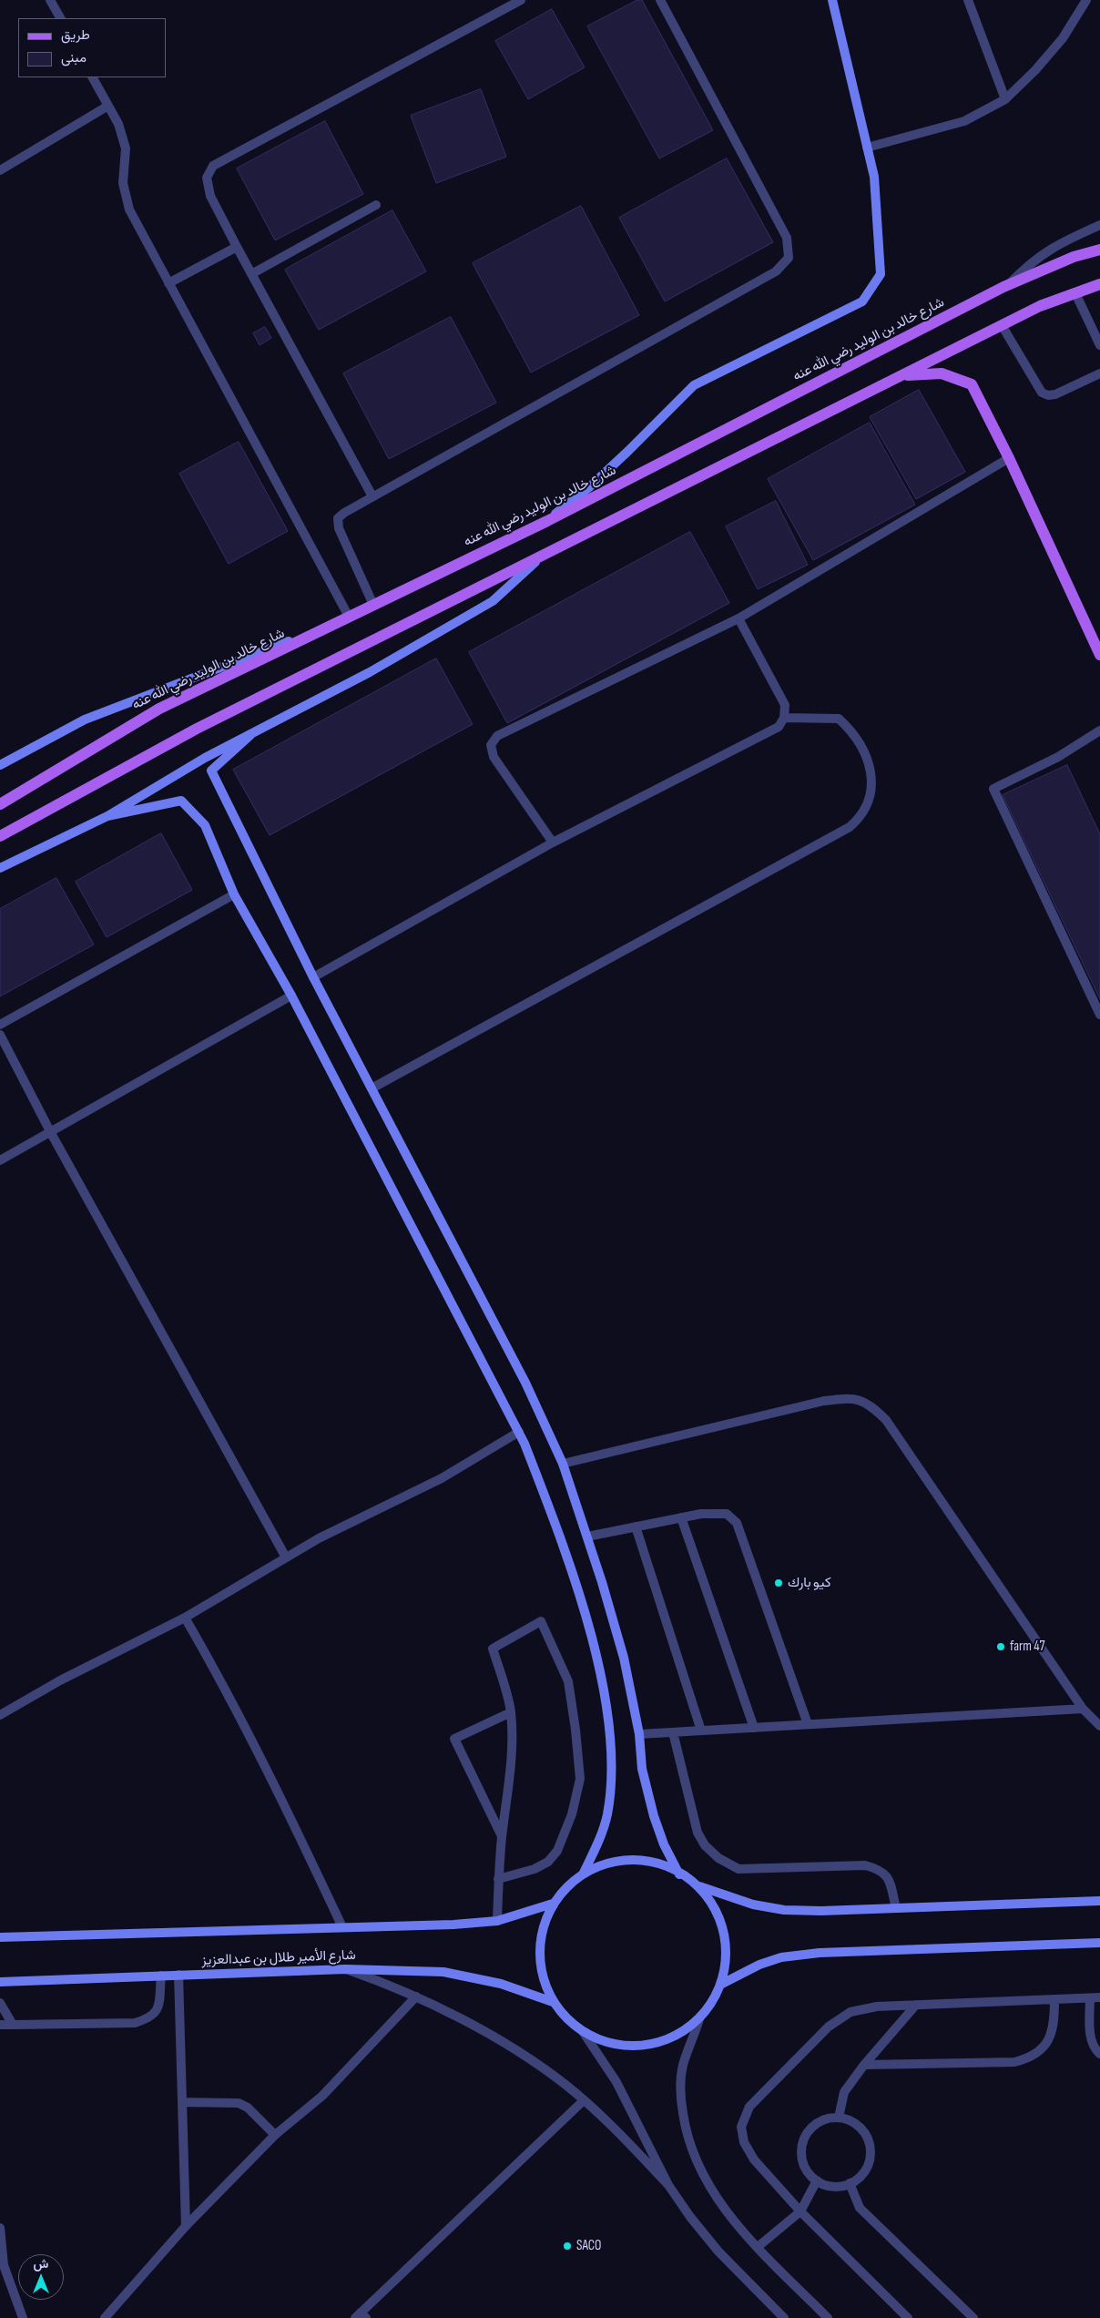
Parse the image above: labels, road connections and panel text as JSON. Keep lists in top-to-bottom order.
{
  "streets": {
    "main road": ["شارع خالد بن الوليد رضي الله عنه"],
    "street": ["شارع الأمير طلال بن عبدالعزيز"]
  },
  "places": ["كيو بارك", "farm 47", "SACO"],
  "legend": ["طريق", "مبنى"],
  "north": "top"
}
